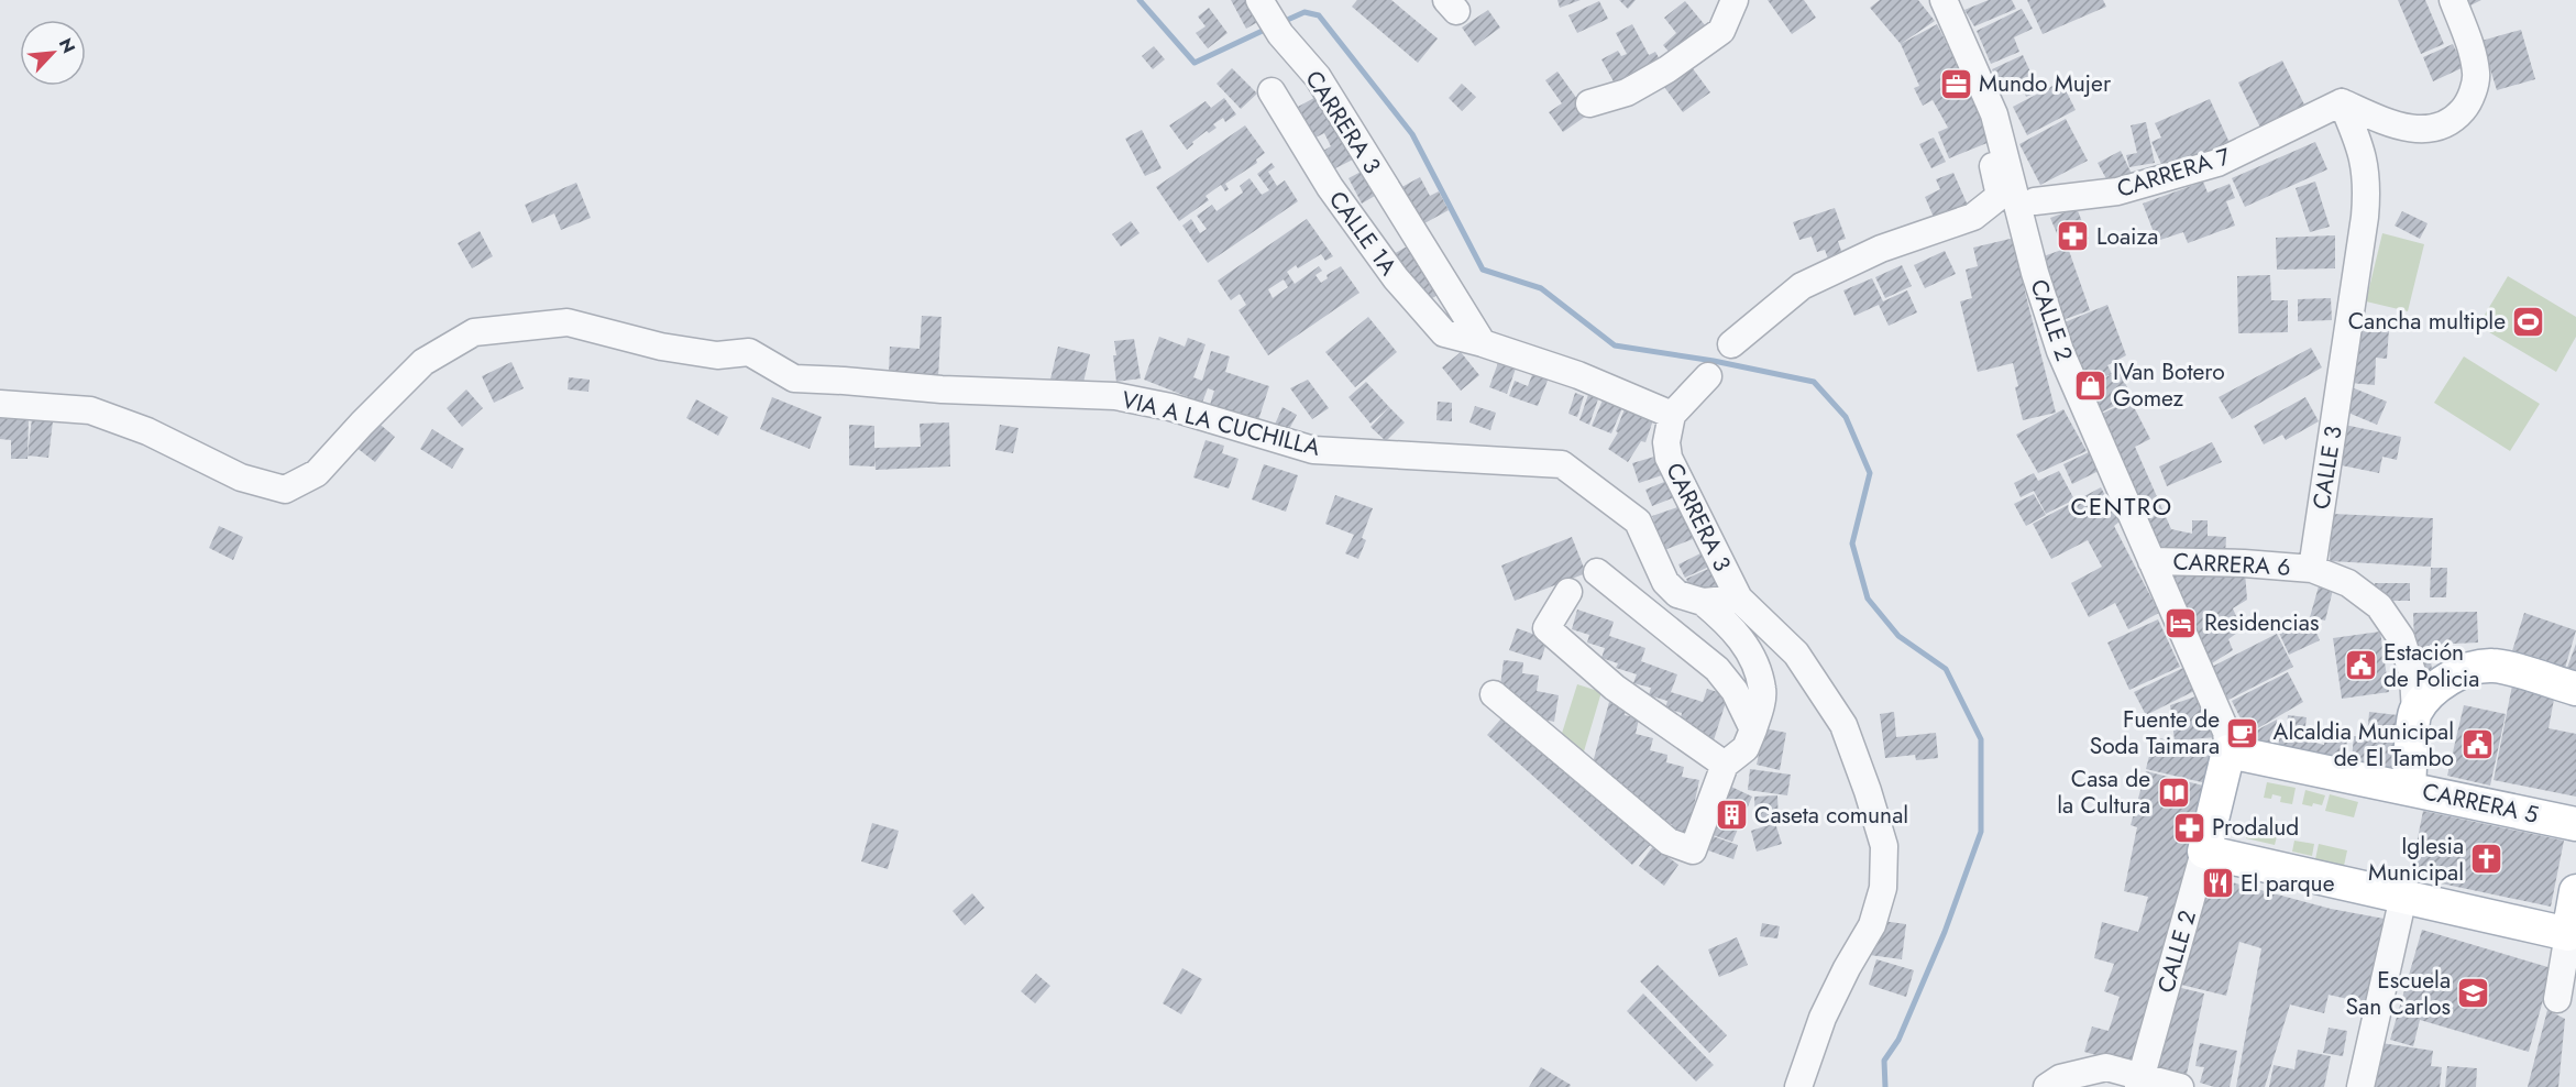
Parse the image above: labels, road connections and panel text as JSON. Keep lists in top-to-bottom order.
{
  "streets": {
    "main road": ["CALLE 2", "CARRERA 5"],
    "street": [
      "CARRERA 3",
      "CARRERA 7",
      "CALLE 1A",
      "VIA A LA CUCHILLA",
      "CALLE 3",
      "CARRERA 6"
    ]
  },
  "crossings": [
    ["CARRERA 3", "CALLE 1A"],
    ["CARRERA 7", "CALLE 3"],
    ["CALLE 2", "CARRERA 6"],
    ["CALLE 2", "CARRERA 5"],
    ["CALLE 3", "CARRERA 6"]
  ],
  "districts": ["CENTRO"],
  "places": {
    "office": ["Mundo Mujer"],
    "pharmacy": ["Loaiza", "Prodalud"],
    "sports": ["Cancha multiple"],
    "shop": ["IVan Botero Gomez"],
    "hotel": ["Residencias"],
    "public building": ["Estación de Policia", "Alcaldia Municipal de El Tambo"],
    "cafe": ["Fuente de Soda Taimara"],
    "library": ["Casa de la Cultura"],
    "building": ["Caseta comunal"],
    "church": ["Iglesia Municipal"],
    "restaurant": ["El parque"],
    "school or university": ["Escuela San Carlos"]
  },
  "north": "top right"
}
